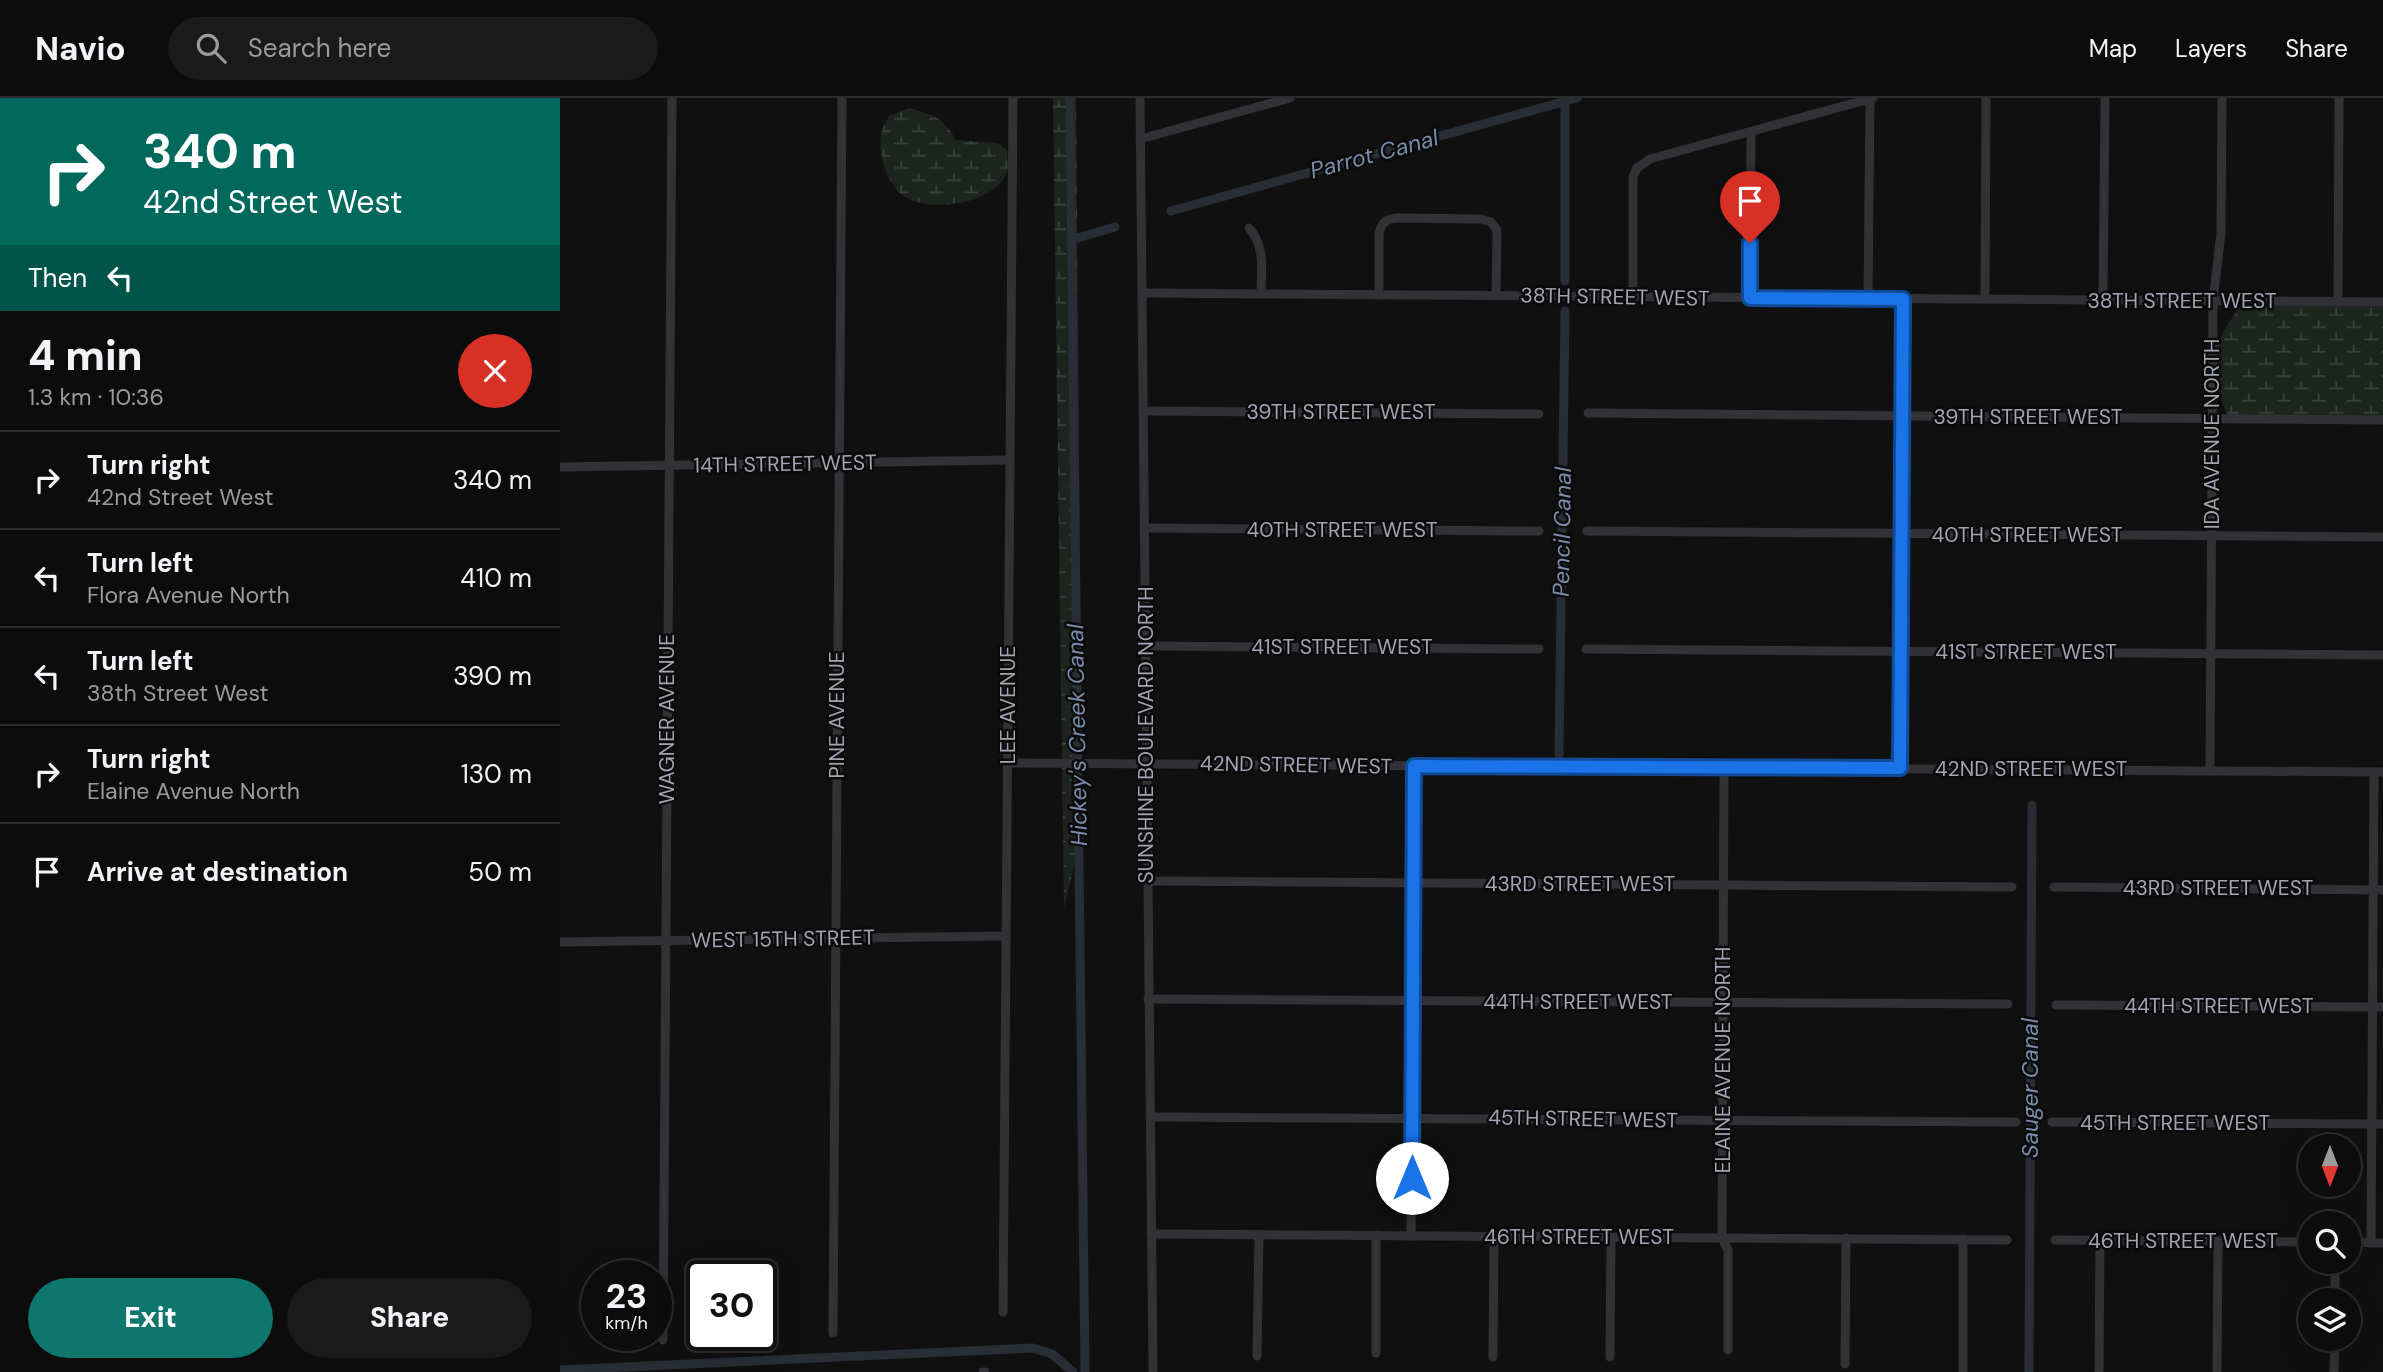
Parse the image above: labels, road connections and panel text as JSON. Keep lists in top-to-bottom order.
{
  "streets": {
    "street": [
      "38TH STREET WEST",
      "39TH STREET WEST",
      "IDA AVENUE NORTH",
      "14TH STREET WEST",
      "40TH STREET WEST",
      "41ST STREET WEST",
      "LEE AVENUE",
      "PINE AVENUE",
      "WAGNER AVENUE",
      "SUNSHINE BOULEVARD NORTH",
      "42ND STREET WEST",
      "43RD STREET WEST",
      "WEST 15TH STREET",
      "44TH STREET WEST",
      "ELAINE AVENUE NORTH",
      "45TH STREET WEST",
      "46TH STREET WEST"
    ]
  },
  "crossings": [
    ["38TH STREET WEST", "IDA AVENUE NORTH"],
    ["38TH STREET WEST", "SUNSHINE BOULEVARD NORTH"],
    ["39TH STREET WEST", "IDA AVENUE NORTH"],
    ["39TH STREET WEST", "SUNSHINE BOULEVARD NORTH"],
    ["IDA AVENUE NORTH", "40TH STREET WEST"],
    ["IDA AVENUE NORTH", "41ST STREET WEST"],
    ["IDA AVENUE NORTH", "42ND STREET WEST"],
    ["14TH STREET WEST", "LEE AVENUE"],
    ["14TH STREET WEST", "PINE AVENUE"],
    ["14TH STREET WEST", "WAGNER AVENUE"],
    ["40TH STREET WEST", "SUNSHINE BOULEVARD NORTH"],
    ["41ST STREET WEST", "SUNSHINE BOULEVARD NORTH"],
    ["LEE AVENUE", "42ND STREET WEST"],
    ["LEE AVENUE", "WEST 15TH STREET"],
    ["PINE AVENUE", "WEST 15TH STREET"],
    ["WAGNER AVENUE", "WEST 15TH STREET"],
    ["SUNSHINE BOULEVARD NORTH", "42ND STREET WEST"],
    ["SUNSHINE BOULEVARD NORTH", "43RD STREET WEST"],
    ["SUNSHINE BOULEVARD NORTH", "44TH STREET WEST"],
    ["SUNSHINE BOULEVARD NORTH", "45TH STREET WEST"],
    ["SUNSHINE BOULEVARD NORTH", "46TH STREET WEST"],
    ["42ND STREET WEST", "ELAINE AVENUE NORTH"],
    ["43RD STREET WEST", "ELAINE AVENUE NORTH"],
    ["44TH STREET WEST", "ELAINE AVENUE NORTH"],
    ["ELAINE AVENUE NORTH", "45TH STREET WEST"],
    ["ELAINE AVENUE NORTH", "46TH STREET WEST"]
  ],
  "water": [
    "Parrot Canal",
    "Pencil Canal",
    "Hickey's Creek Canal",
    "Sauger Canal"
  ],
  "north": "bottom",
  "page": {
    "header": "Navio",
    "search": "Search here",
    "nav": ["Map", "Layers", "Share"],
    "turn": ["340 m", "42nd Street West"],
    "then": "Then",
    "heading": ["4 min", "1.3 km · 10:36"],
    "list": [
      {
        "name": "Turn right",
        "note": "42nd Street West",
        "value": "340 m"
      },
      {
        "name": "Turn left",
        "note": "Flora Avenue North",
        "value": "410 m"
      },
      {
        "name": "Turn left",
        "note": "38th Street West",
        "value": "390 m"
      },
      {
        "name": "Turn right",
        "note": "Elaine Avenue North",
        "value": "130 m"
      },
      {
        "name": "Arrive at destination",
        "value": "50 m"
      }
    ],
    "speed": "23 km/h",
    "limit": "30",
    "buttons": ["Exit", "Share"]
  }
}
